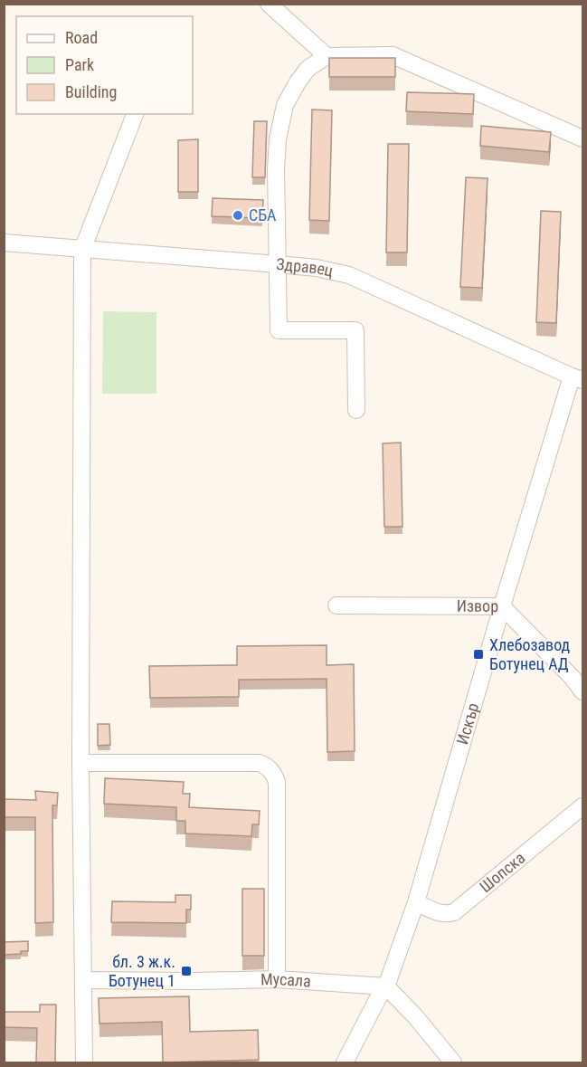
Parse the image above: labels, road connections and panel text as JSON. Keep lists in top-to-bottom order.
{
  "streets": {
    "street": [
      "Здравец",
      "Извор",
      "Искър",
      "Шопска",
      "Мусала"
    ]
  },
  "crossings": [
    ["Здравец", "Искър"],
    ["Извор", "Искър"],
    ["Искър", "Шопска"],
    ["Искър", "Мусала"]
  ],
  "places": {
    "other": ["СБА"],
    "transit": ["Хлебозавод Ботунец АД", "бл. 3 ж.к. Ботунец 1"]
  },
  "legend": ["Road", "Park", "Building"]
}
